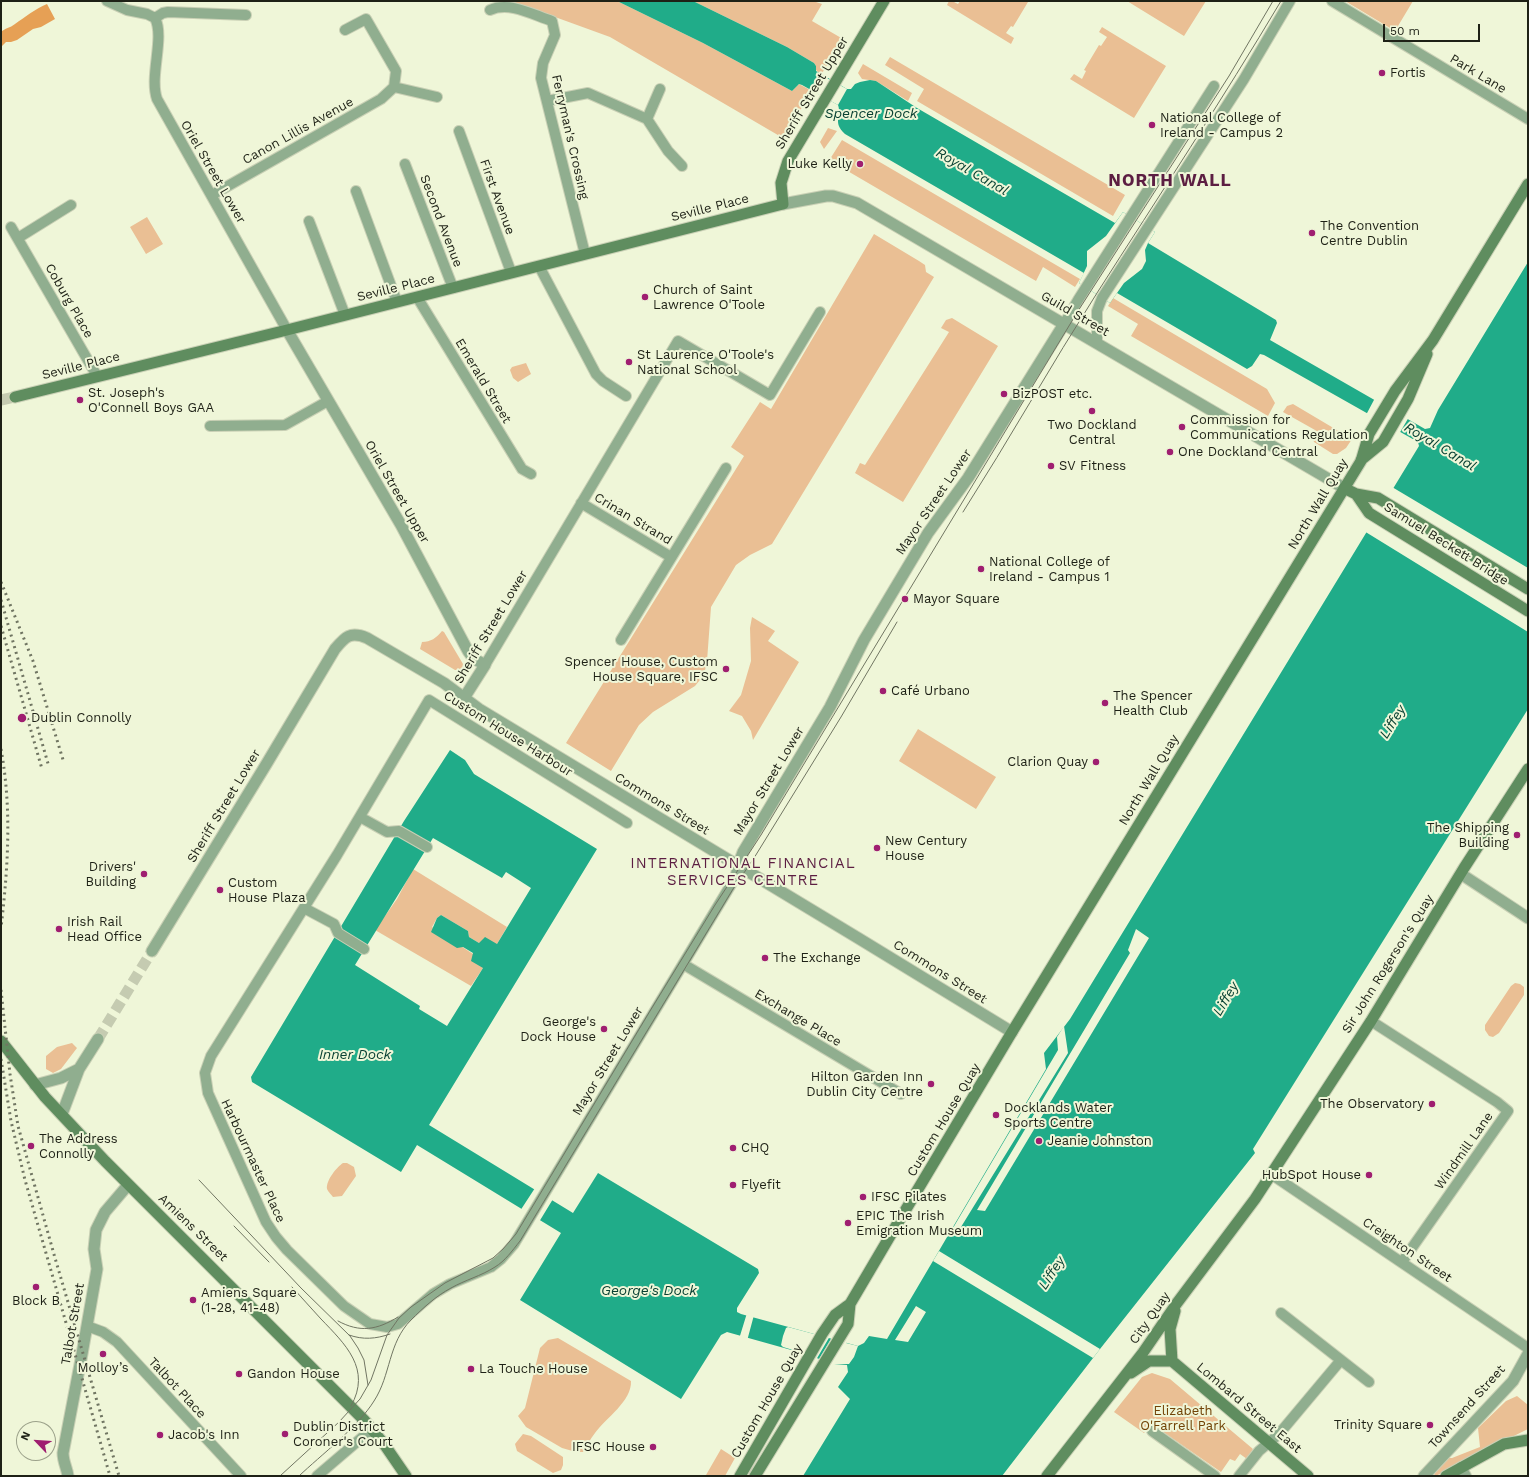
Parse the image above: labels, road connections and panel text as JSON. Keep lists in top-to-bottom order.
{
  "streets": {
    "main road": [
      "Sheriff Street Upper",
      "Seville Place",
      "North Wall Quay",
      "Samuel Beckett Bridge",
      "Sir John Rogerson's Quay",
      "Custom House Quay",
      "Amiens Street",
      "City Quay",
      "Lombard Street East"
    ],
    "street": [
      "Park Lane",
      "Canon Lillis Avenue",
      "Ferryman's Crossing",
      "Oriel Street Lower",
      "First Avenue",
      "Second Avenue",
      "Coburg Place",
      "Guild Street",
      "Emerald Street",
      "Oriel Street Upper",
      "Mayor Street Lower",
      "Crinan Strand",
      "Sheriff Street Lower",
      "Custom House Harbour",
      "Commons Street",
      "Exchange Place",
      "Windmill Lane",
      "Harbourmaster Place",
      "Creighton Street",
      "Talbot Street",
      "Talbot Place",
      "Townsend Street"
    ]
  },
  "crossings": [
    ["Sheriff Street Upper", "Seville Place"],
    ["Sheriff Street Upper", "Guild Street"],
    ["Canon Lillis Avenue", "Oriel Street Lower"],
    ["Ferryman's Crossing", "Seville Place"],
    ["Oriel Street Lower", "Seville Place"],
    ["Oriel Street Lower", "Oriel Street Upper"],
    ["First Avenue", "Seville Place"],
    ["Seville Place", "Second Avenue"],
    ["Seville Place", "Coburg Place"],
    ["Seville Place", "Guild Street"],
    ["Seville Place", "Emerald Street"],
    ["Seville Place", "Oriel Street Upper"],
    ["Guild Street", "Mayor Street Lower"],
    ["Guild Street", "North Wall Quay"],
    ["Guild Street", "Samuel Beckett Bridge"],
    ["Oriel Street Upper", "Sheriff Street Lower"],
    ["Mayor Street Lower", "Commons Street"],
    ["Mayor Street Lower", "Exchange Place"],
    ["Mayor Street Lower", "Harbourmaster Place"],
    ["North Wall Quay", "Samuel Beckett Bridge"],
    ["North Wall Quay", "Commons Street"],
    ["North Wall Quay", "Custom House Quay"],
    ["Crinan Strand", "Sheriff Street Lower"],
    ["Sheriff Street Lower", "Commons Street"],
    ["Custom House Harbour", "Harbourmaster Place"],
    ["Commons Street", "Custom House Quay"],
    ["Sir John Rogerson's Quay", "Windmill Lane"],
    ["Sir John Rogerson's Quay", "Creighton Street"],
    ["Sir John Rogerson's Quay", "City Quay"],
    ["Windmill Lane", "Creighton Street"],
    ["Amiens Street", "Talbot Street"],
    ["Creighton Street", "City Quay"],
    ["Talbot Street", "Talbot Place"]
  ],
  "districts": ["NORTH WALL", "INTERNATIONAL FINANCIAL SERVICES CENTRE"],
  "water": [
    "Spencer Dock",
    "Royal Canal",
    "Liffey",
    "Inner Dock",
    "George's Dock"
  ],
  "parks": ["Elizabeth O'Farrell Park"],
  "places": [
    "Fortis",
    "National College of Ireland - Campus 2",
    "Luke Kelly",
    "The Convention Centre Dublin",
    "Church of Saint Lawrence O'Toole",
    "St Laurence O'Toole's National School",
    "BizPOST etc.",
    "St. Joseph's O'Connell Boys GAA",
    "Two Dockland Central",
    "Commission for Communications Regulation",
    "One Dockland Central",
    "SV Fitness",
    "National College of Ireland - Campus 1",
    "Mayor Square",
    "Spencer House, Custom House Square, IFSC",
    "Café Urbano",
    "The Spencer Health Club",
    "Dublin Connolly",
    "Clarion Quay",
    "The Shipping Building",
    "New Century House",
    "Drivers' Building",
    "Custom House Plaza",
    "Irish Rail Head Office",
    "The Exchange",
    "George's Dock House",
    "Hilton Garden Inn Dublin City Centre",
    "The Observatory",
    "Docklands Water Sports Centre",
    "Jeanie Johnston",
    "The Address Connolly",
    "CHQ",
    "HubSpot House",
    "Flyefit",
    "IFSC Pilates",
    "EPIC The Irish Emigration Museum",
    "Block B",
    "Amiens Square (1-28, 41-48)",
    "Molloy’s",
    "La Touche House",
    "Gandon House",
    "Trinity Square",
    "Dublin District Coroner's Court",
    "Jacob's Inn",
    "IFSC House"
  ],
  "scale_bar": "50 m",
  "north": "top left"
}
